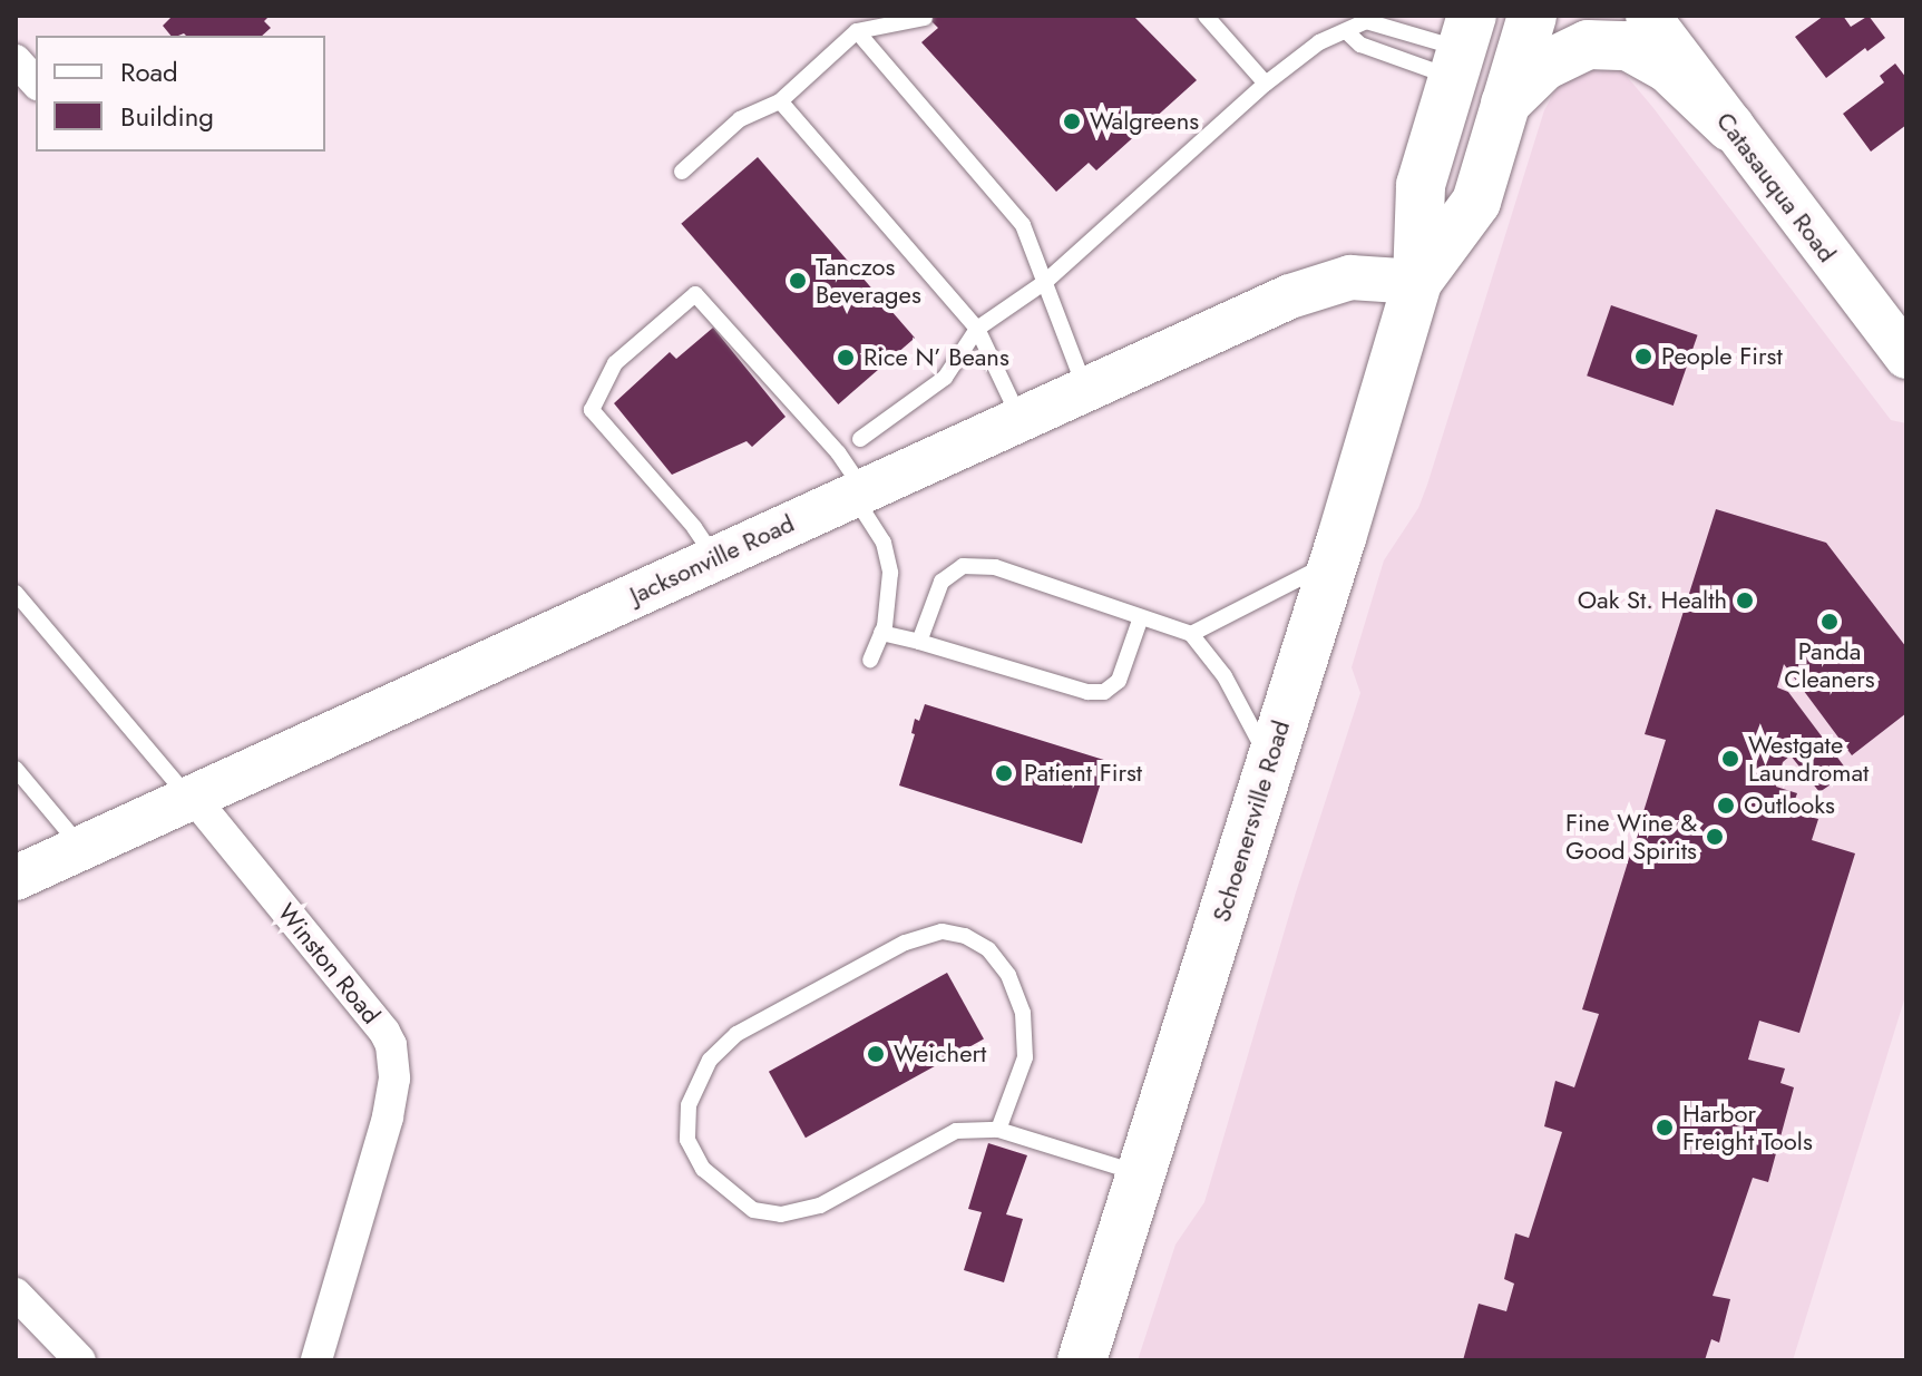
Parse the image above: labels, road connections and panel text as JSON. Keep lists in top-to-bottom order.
{
  "streets": {
    "main road": ["Schoenersville Road"],
    "street": ["Catasauqua Road", "Jacksonville Road", "Winston Road"]
  },
  "crossings": [
    ["Jacksonville Road", "Schoenersville Road"],
    ["Jacksonville Road", "Winston Road"]
  ],
  "places": [
    "Walgreens",
    "Tanczos Beverages",
    "People First",
    "Rice N’ Beans",
    "Oak St. Health",
    "Panda Cleaners",
    "Westgate Laundromat",
    "Patient First",
    "Outlooks",
    "Fine Wine & Good Spirits",
    "Weichert",
    "Harbor Freight Tools"
  ],
  "legend": ["Road", "Building"]
}
